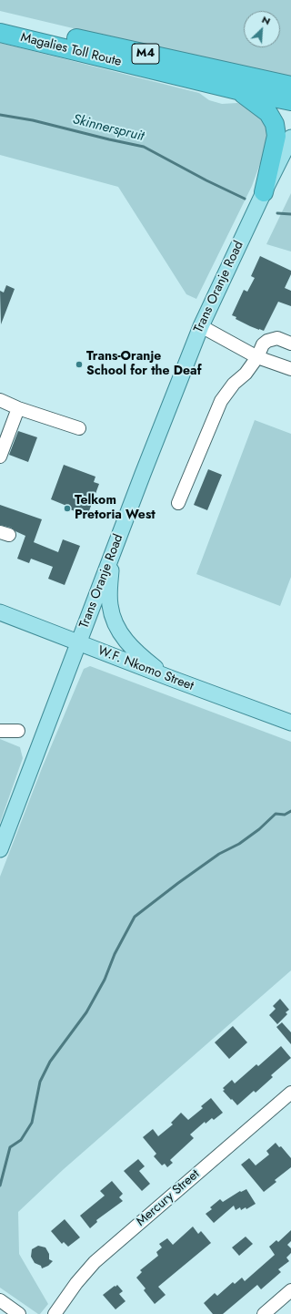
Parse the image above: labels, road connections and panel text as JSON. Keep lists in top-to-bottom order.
{
  "streets": {
    "highway": ["Magalies Toll Route", "M4"],
    "main road": ["Trans Oranje Road", "W.F. Nkomo Street"],
    "street": ["Mercury Street"]
  },
  "crossings": [
    ["Trans Oranje Road", "W.F. Nkomo Street"]
  ],
  "water": ["Skinnerspruit"],
  "places": ["Trans-Oranje School for the Deaf", "Telkom Pretoria West"],
  "north": "top right"
}
